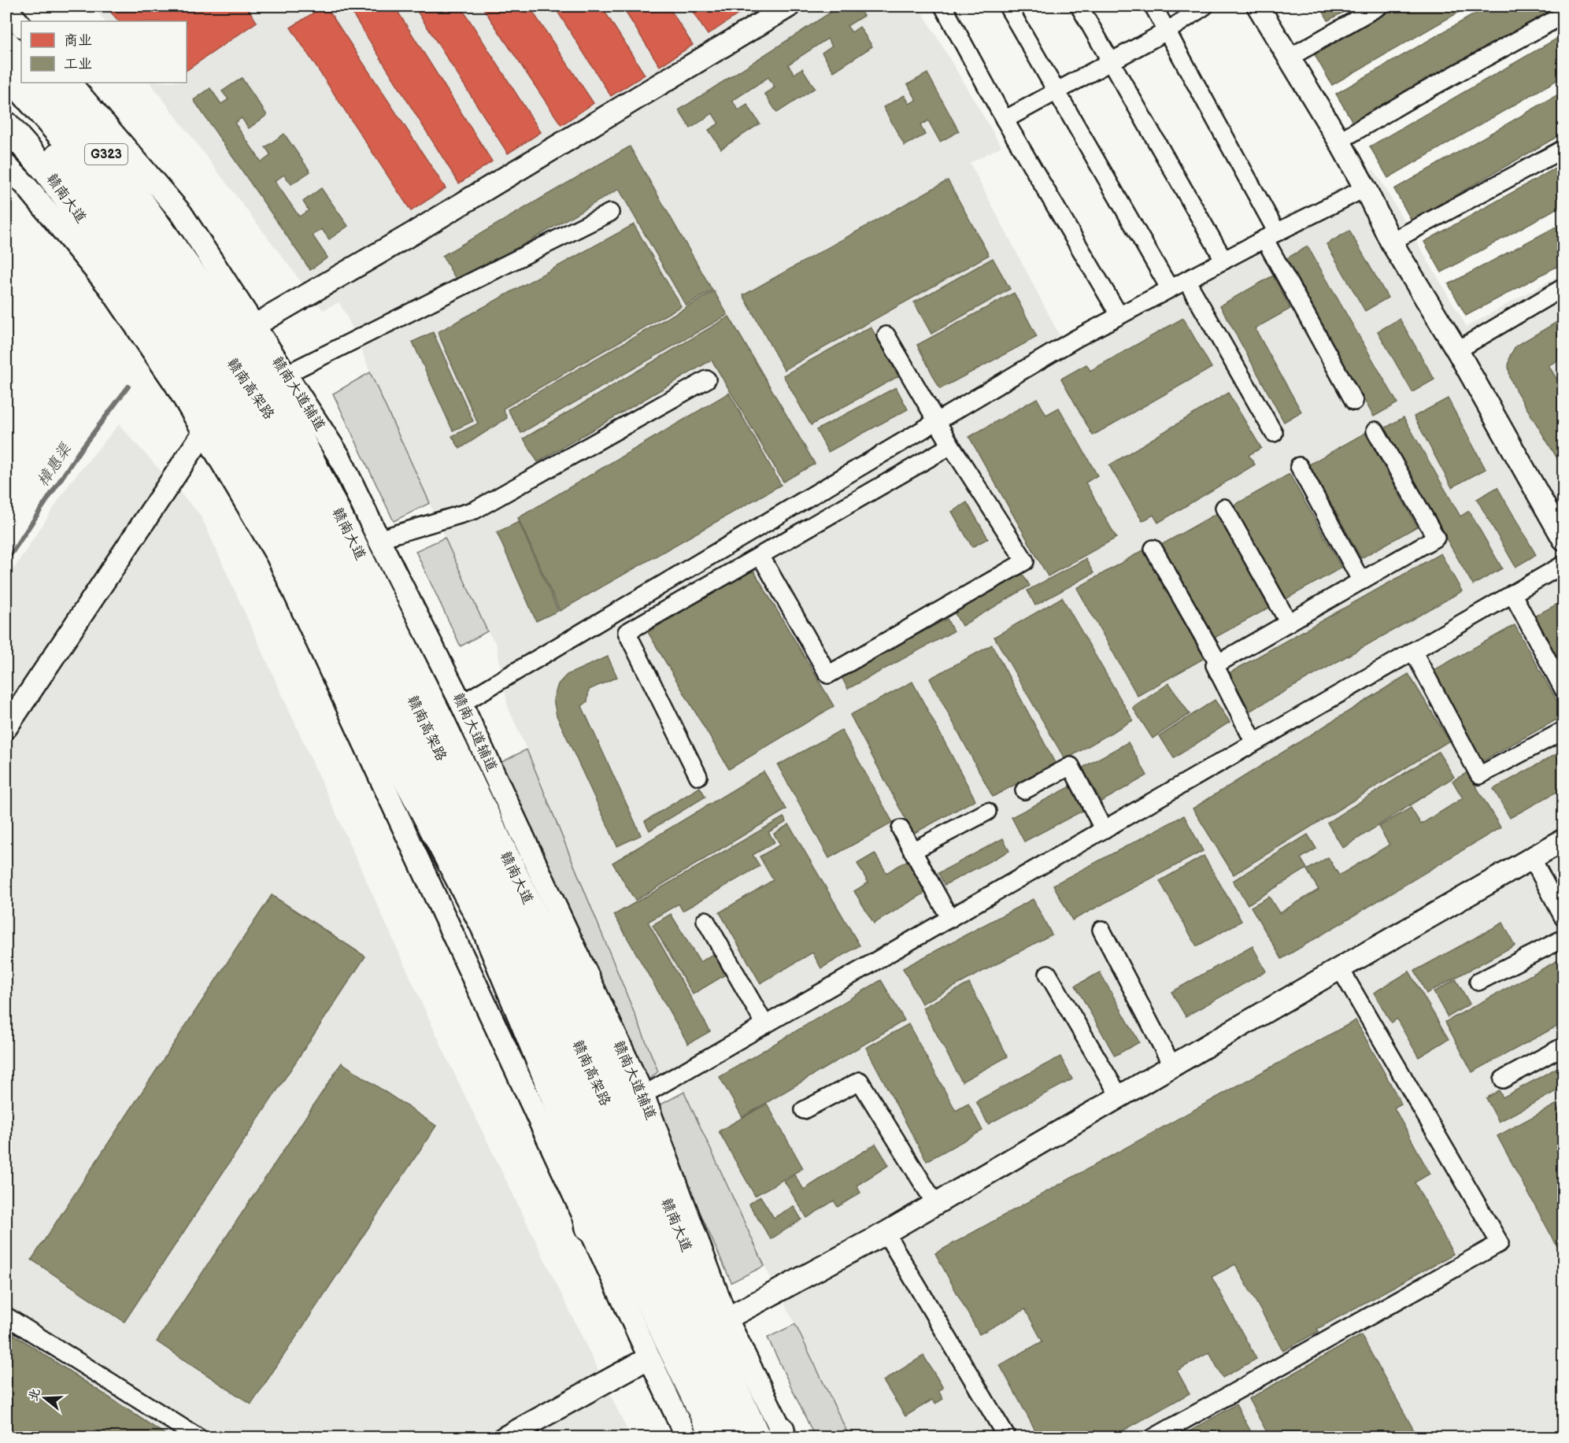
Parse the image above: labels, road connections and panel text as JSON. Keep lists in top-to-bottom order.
{
  "streets": {
    "main road": ["G323", "赣南大道", "赣南高架路"],
    "street": ["赣南大道辅道"]
  },
  "crossings": [
    ["赣南大道", "赣南高架路"],
    ["赣南大道", "赣南大道辅道"]
  ],
  "water": ["樟惠渠"],
  "legend": ["商业", "工业"],
  "north": "left"
}
